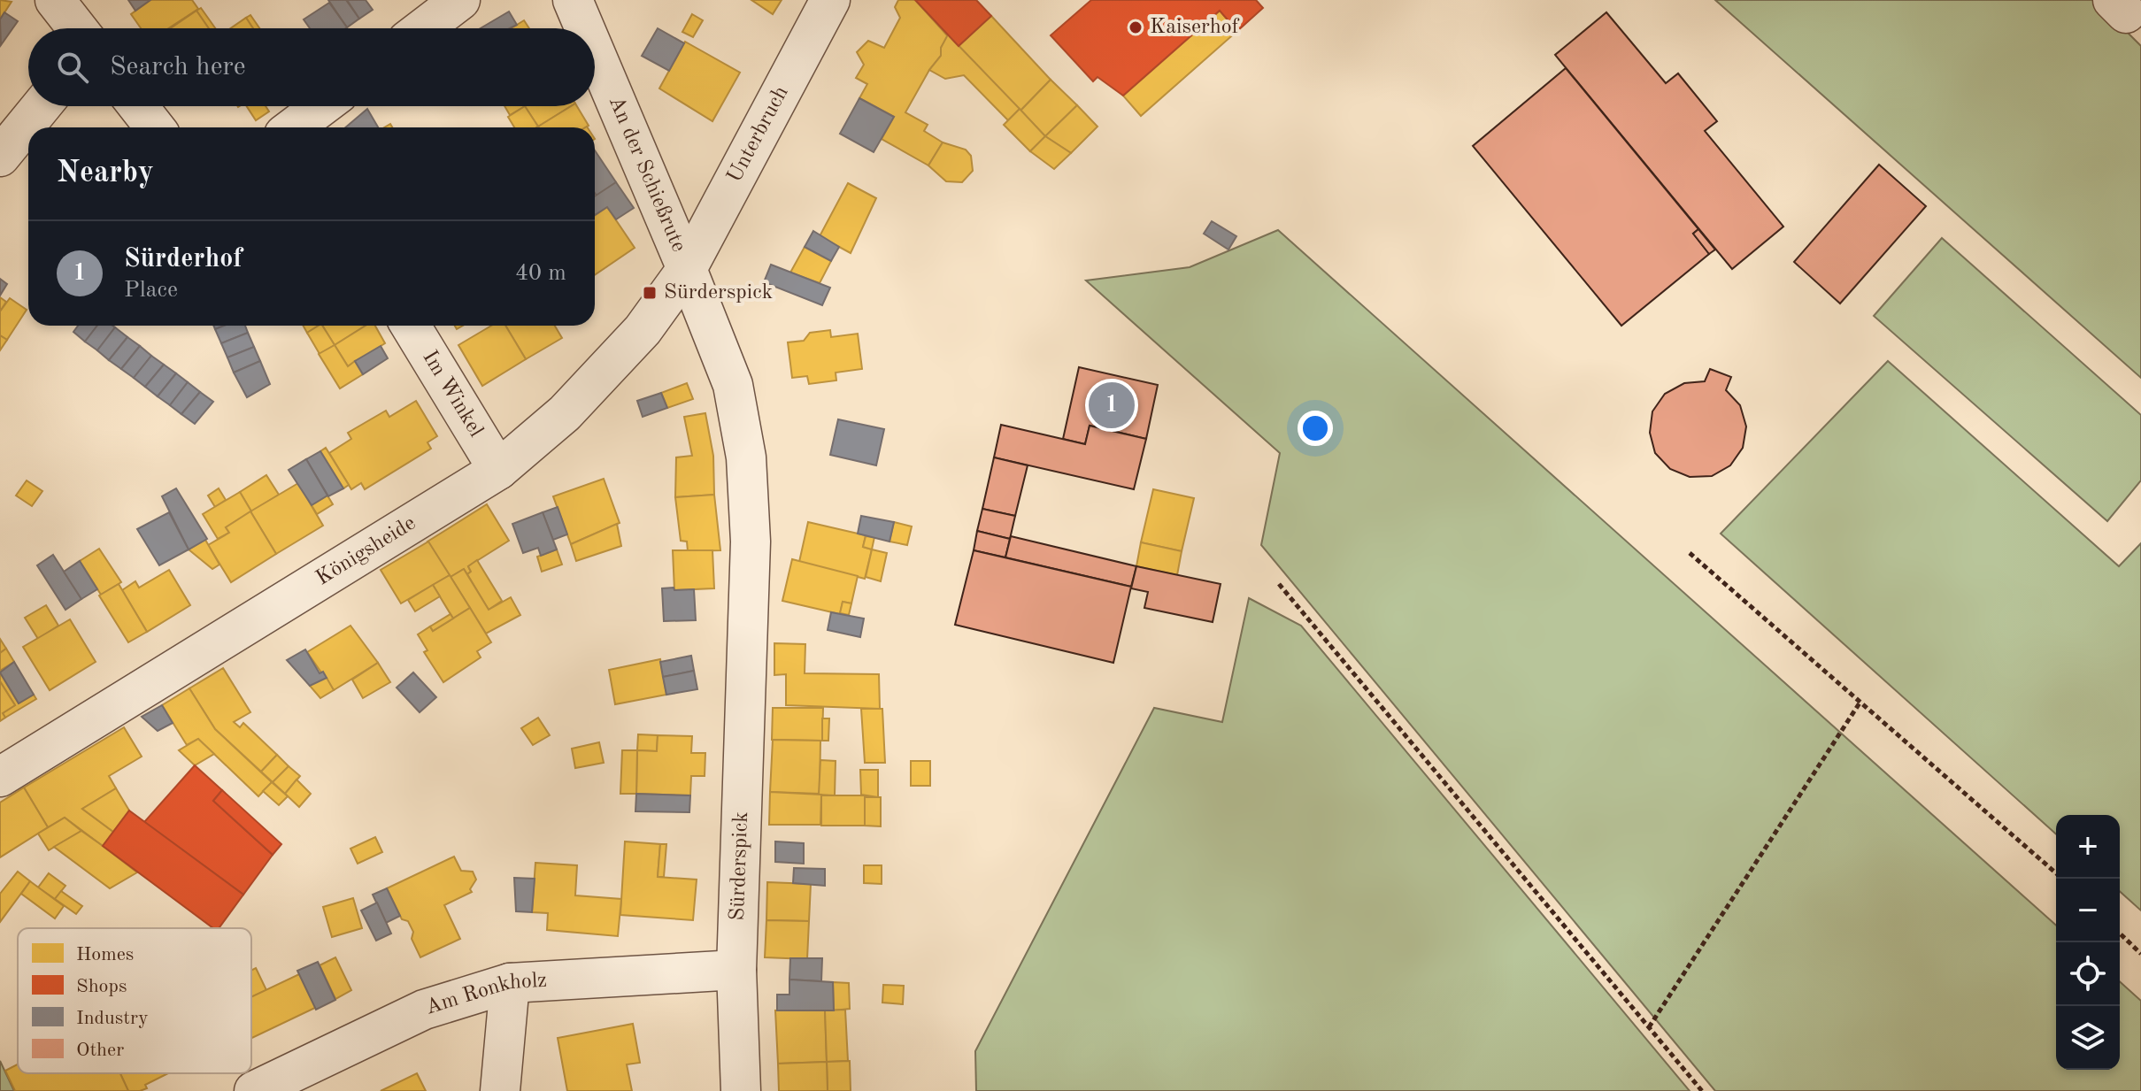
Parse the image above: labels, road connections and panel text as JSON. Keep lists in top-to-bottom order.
{
  "streets": {
    "street": [
      "Unterbruch",
      "An der Schießrute",
      "Im Winkel",
      "Königsheide",
      "Sürderspick",
      "Am Ronkholz"
    ]
  },
  "crossings": [
    ["Unterbruch", "An der Schießrute"],
    ["Unterbruch", "Königsheide"],
    ["Unterbruch", "Sürderspick"],
    ["An der Schießrute", "Königsheide"],
    ["An der Schießrute", "Sürderspick"],
    ["Im Winkel", "Königsheide"],
    ["Königsheide", "Sürderspick"],
    ["Sürderspick", "Am Ronkholz"]
  ],
  "places": {
    "other": ["Kaiserhof"],
    "transit": ["Sürderspick"]
  },
  "legend": [
    "Homes",
    "Shops",
    "Industry",
    "Other"
  ],
  "page": {
    "search": "Search here",
    "heading": "Nearby",
    "list": [
      {
        "mark": "1",
        "name": "Sürderhof",
        "note": "Place",
        "value": "40 m"
      }
    ],
    "pins": "1",
    "map_buttons": ["+", "−"]
  }
}
